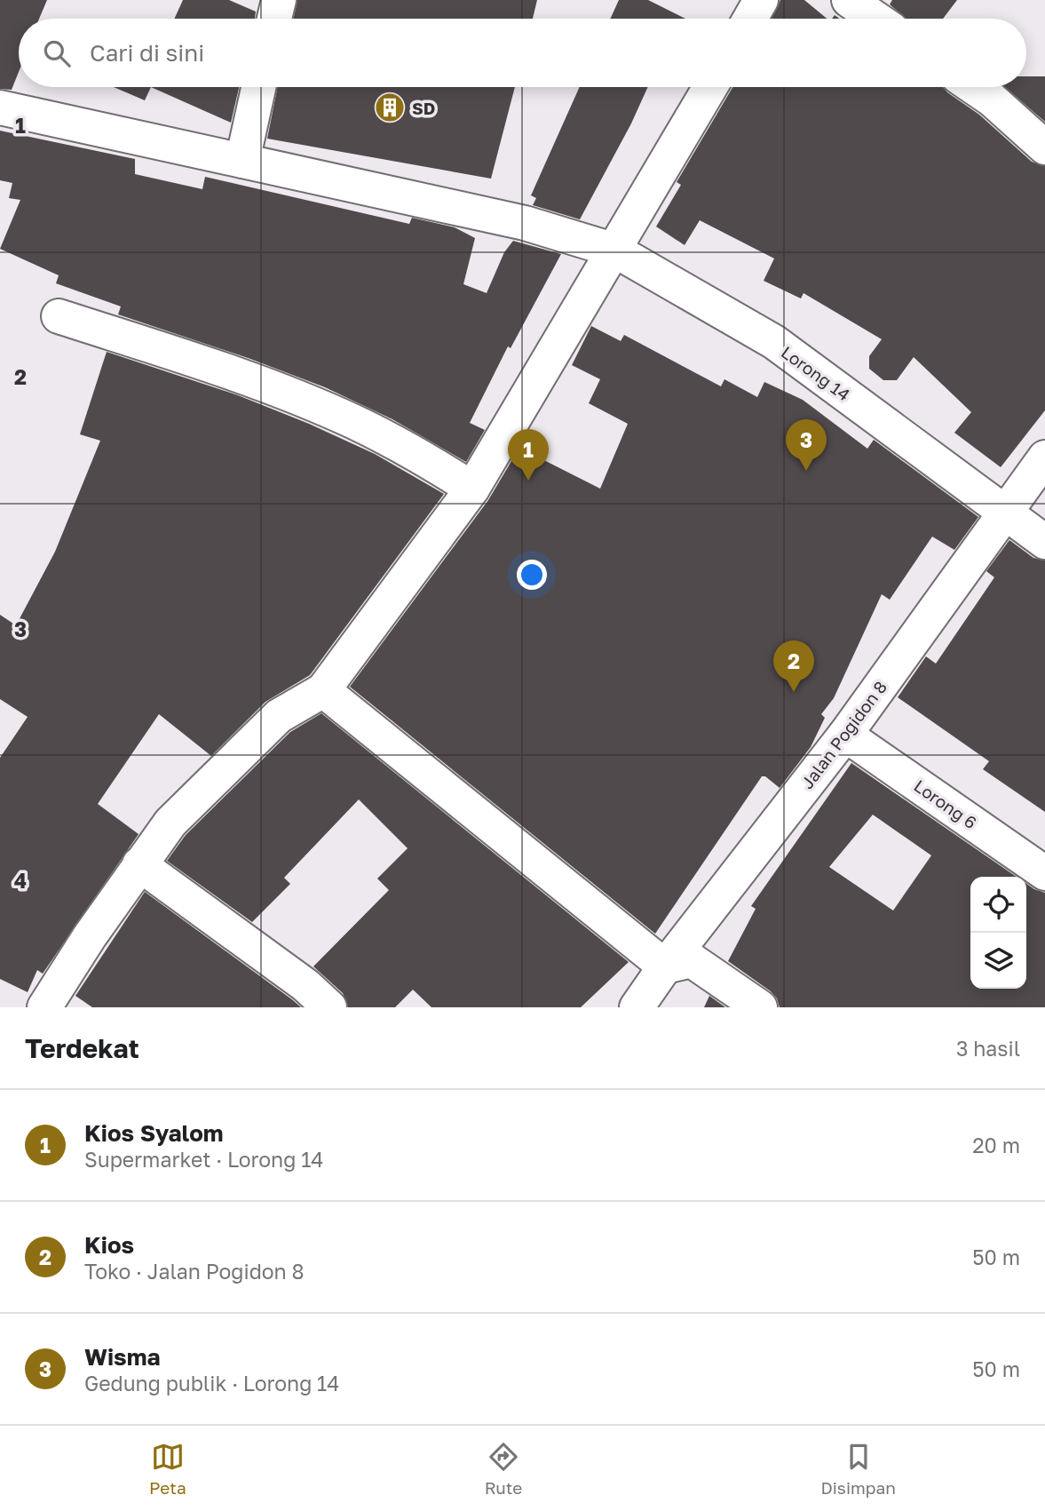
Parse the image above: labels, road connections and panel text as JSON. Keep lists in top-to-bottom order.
{
  "streets": {
    "street": ["Lorong 14", "Jalan Pogidon 8", "Lorong 6"]
  },
  "crossings": [
    ["Lorong 14", "Jalan Pogidon 8"],
    ["Jalan Pogidon 8", "Lorong 6"]
  ],
  "places": {
    "building": ["SD"]
  },
  "page": {
    "search": "Cari di sini",
    "pins": ["3", "1", "2"],
    "heading": ["Terdekat", "3 hasil"],
    "list": [
      {
        "mark": "1",
        "name": "Kios Syalom",
        "note": "Supermarket · Lorong 14",
        "value": "20 m"
      },
      {
        "mark": "2",
        "name": "Kios",
        "note": "Toko · Jalan Pogidon 8",
        "value": "50 m"
      },
      {
        "mark": "3",
        "name": "Wisma",
        "note": "Gedung publik · Lorong 14",
        "value": "50 m"
      }
    ],
    "nav": ["Peta", "Rute", "Disimpan"]
  },
  "grid": {
    "rows": [
      "1",
      "2",
      "3",
      "4"
    ]
  }
}
